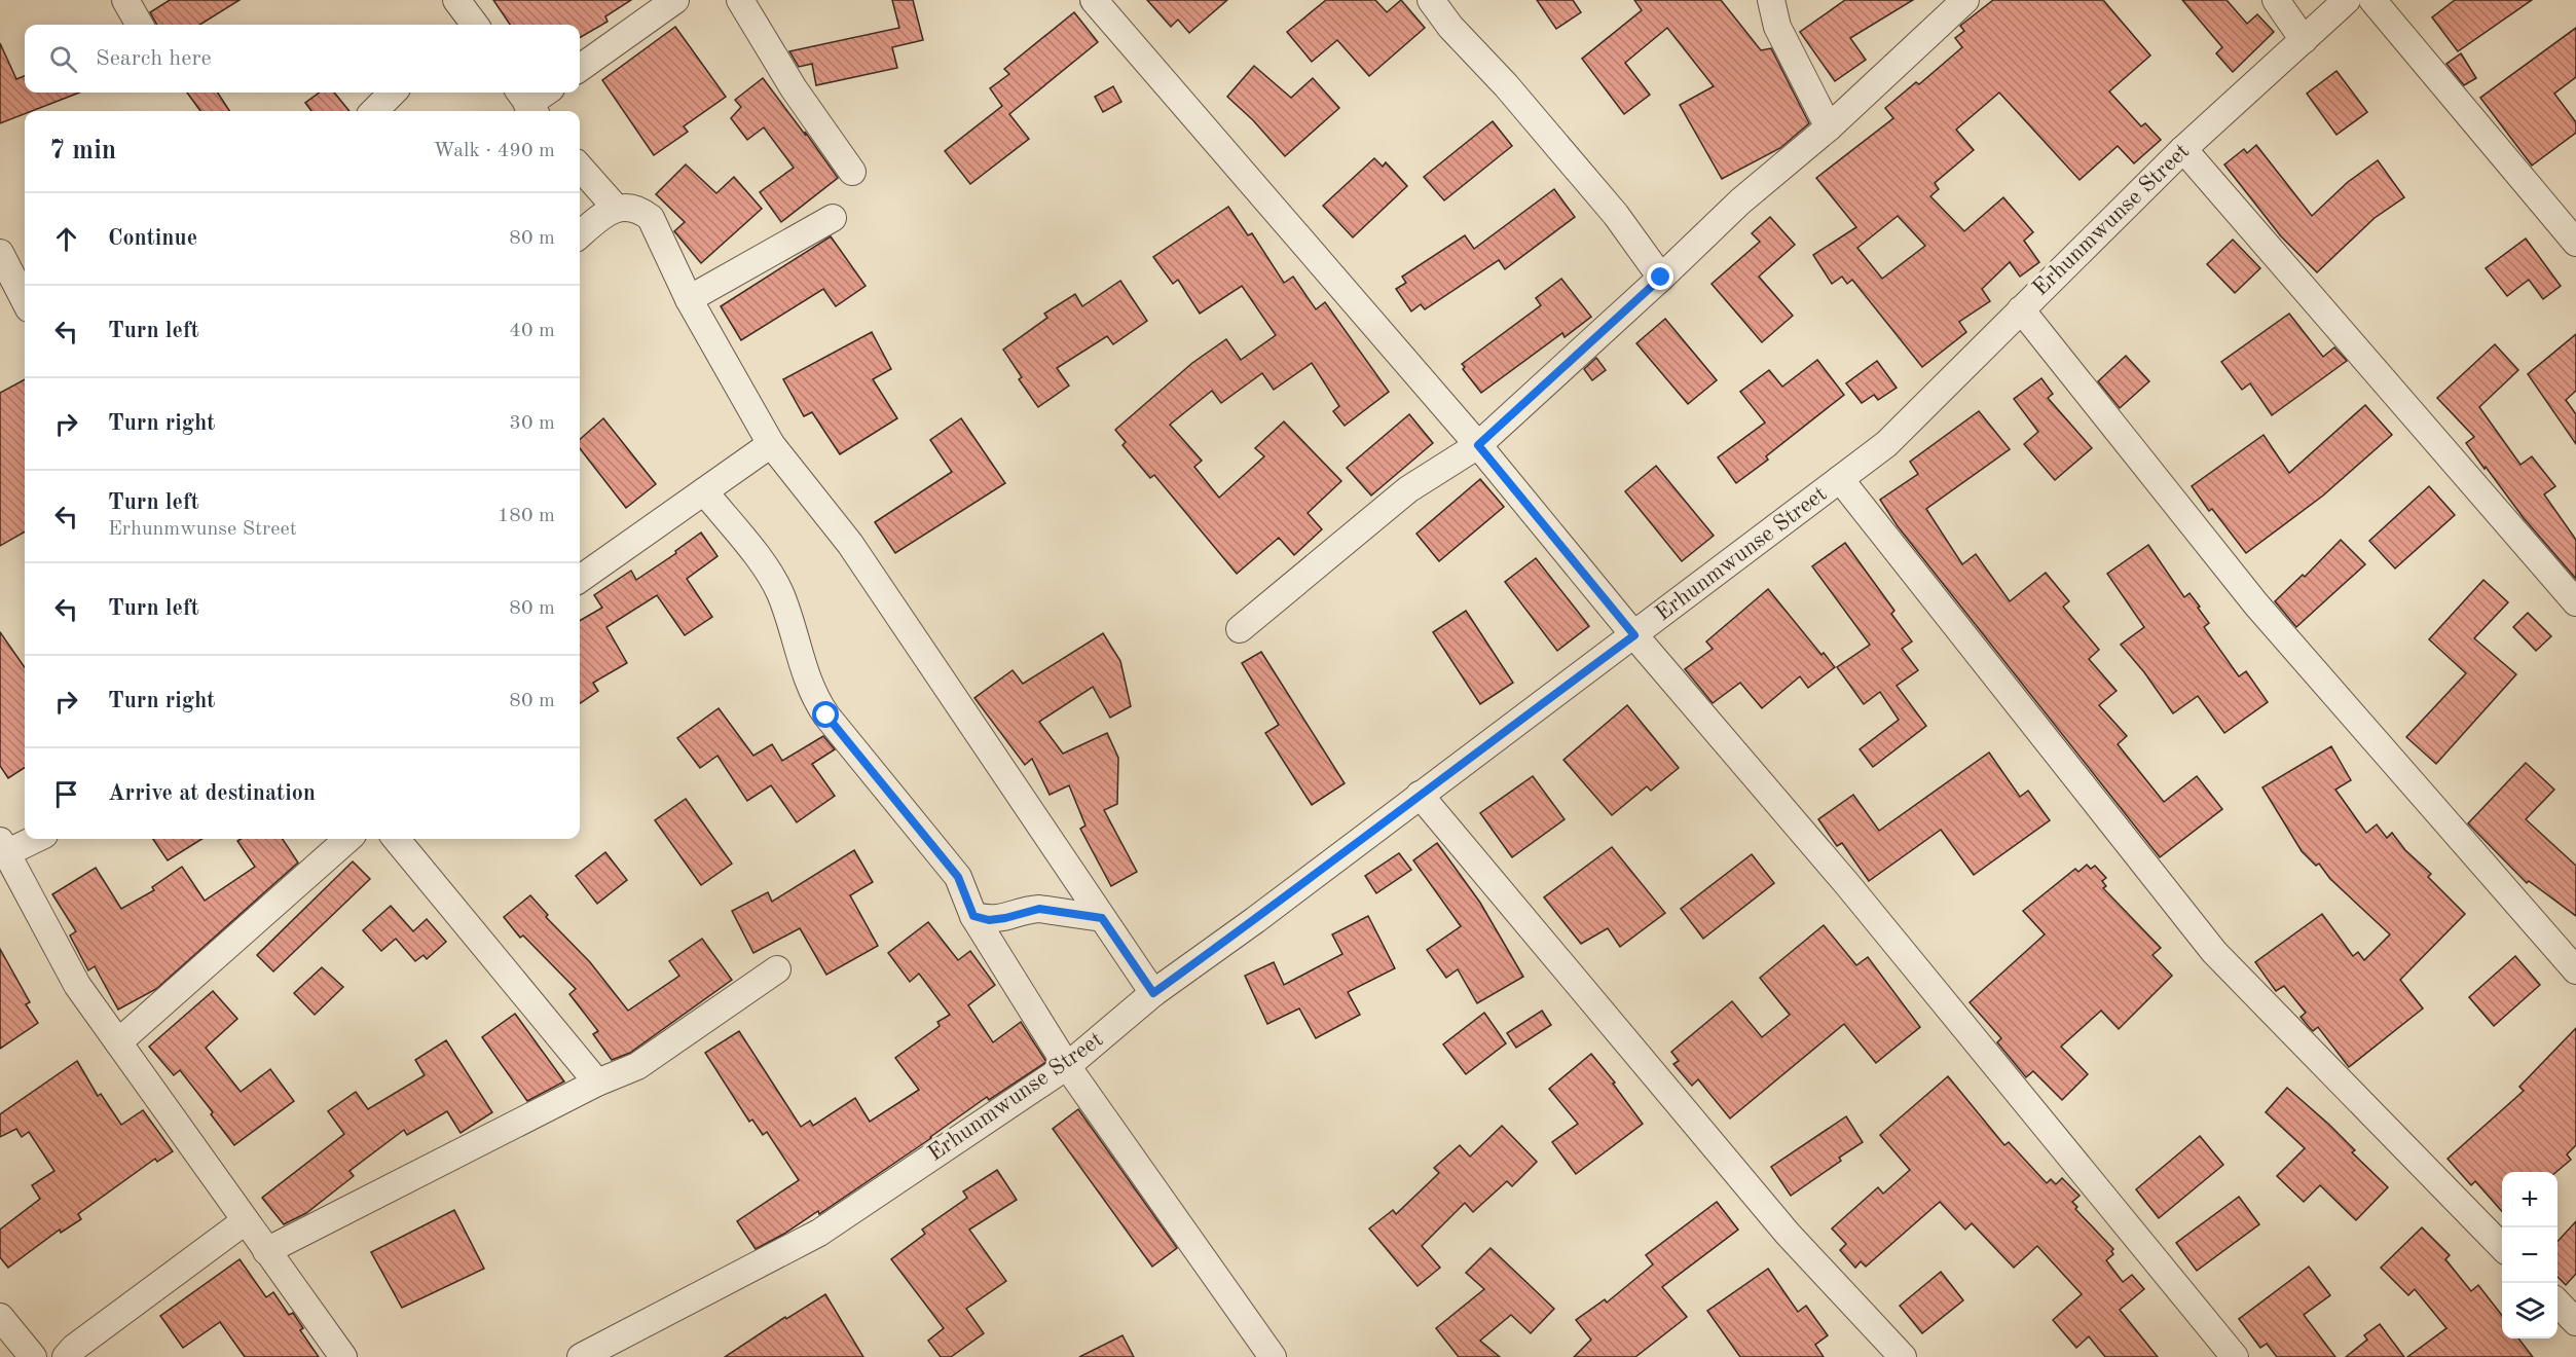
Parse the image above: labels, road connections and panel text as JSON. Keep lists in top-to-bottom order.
{
  "streets": {
    "street": ["Erhunmwunse Street"]
  },
  "page": {
    "search": "Search here",
    "heading": ["7 min", "Walk · 490 m"],
    "list": [
      ["Continue", "80 m"],
      ["Turn left", "40 m"],
      ["Turn right", "30 m"],
      ["Turn left", "Erhunmwunse Street", "180 m"],
      ["Turn left", "80 m"],
      ["Turn right", "80 m"],
      "Arrive at destination"
    ],
    "map_buttons": ["+", "−"]
  }
}
